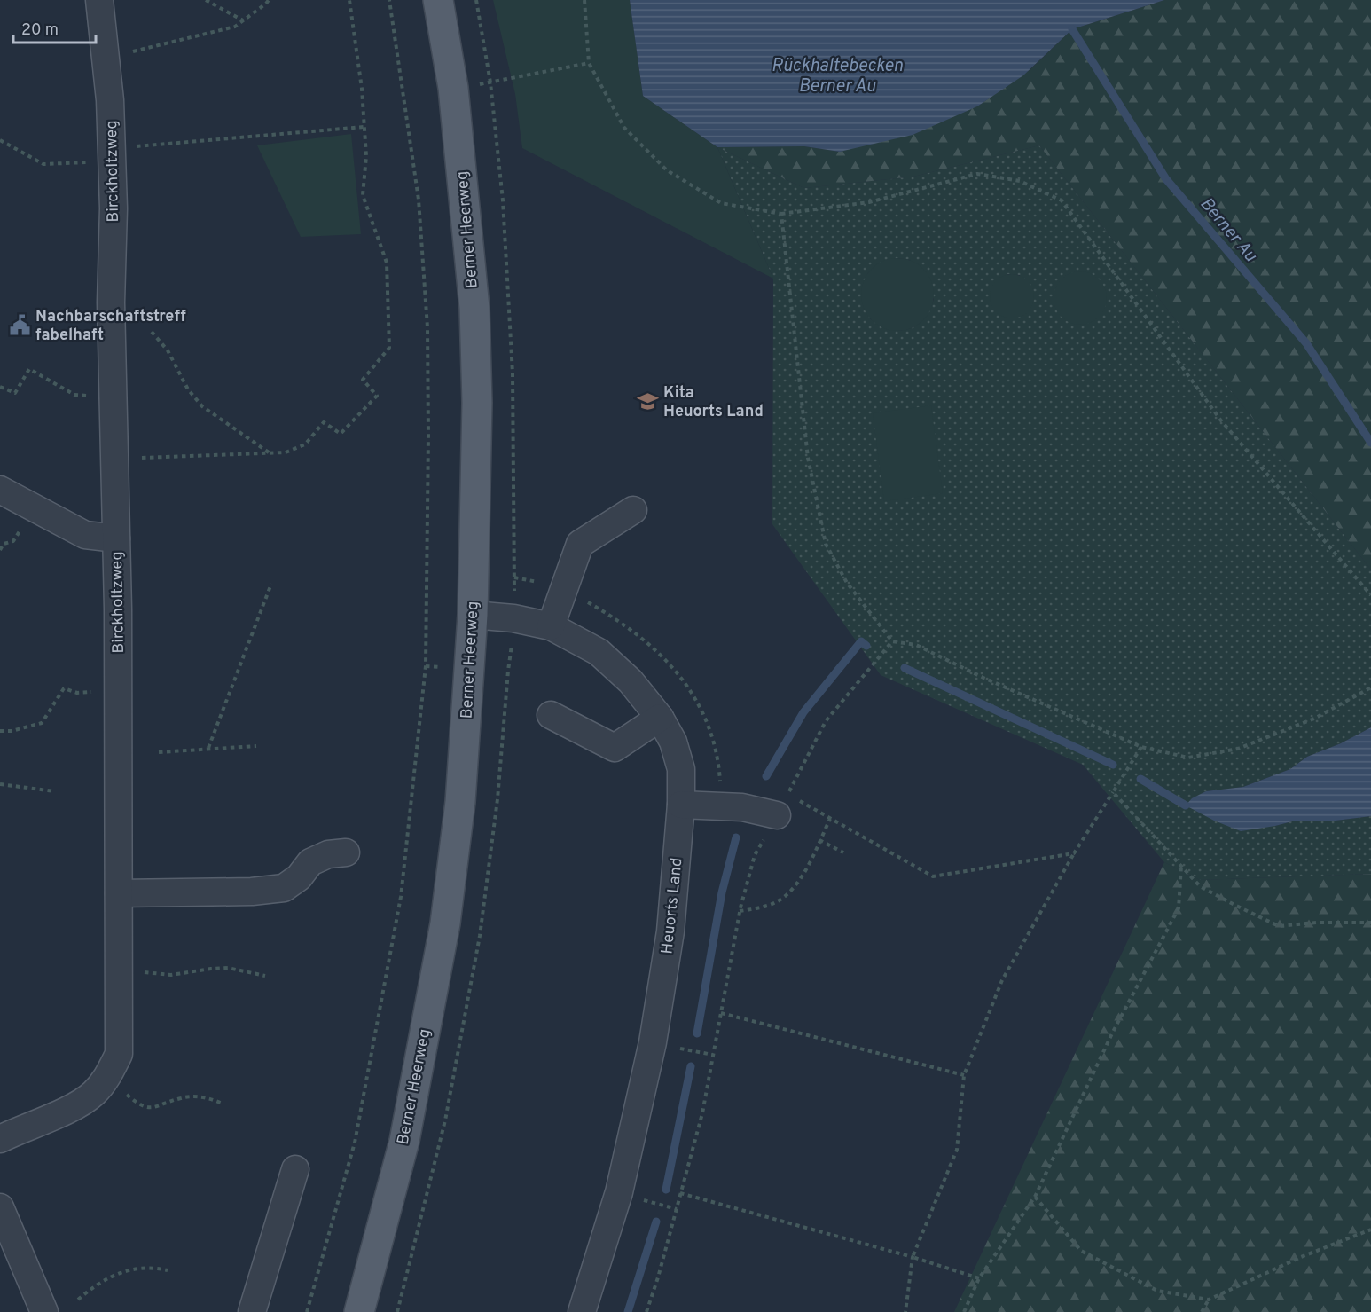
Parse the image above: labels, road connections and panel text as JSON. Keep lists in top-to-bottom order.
{
  "streets": {
    "main road": ["Berner Heerweg"],
    "street": ["Birckholtzweg", "Heuorts Land"]
  },
  "crossings": [
    ["Berner Heerweg", "Heuorts Land"]
  ],
  "water": ["Rückhaltebecken Berner Au", "Berner Au"],
  "places": {
    "public building": ["Nachbarschaftstreff fabelhaft"],
    "school or university": ["Kita Heuorts Land"]
  },
  "scale_bar": "20 m"
}
